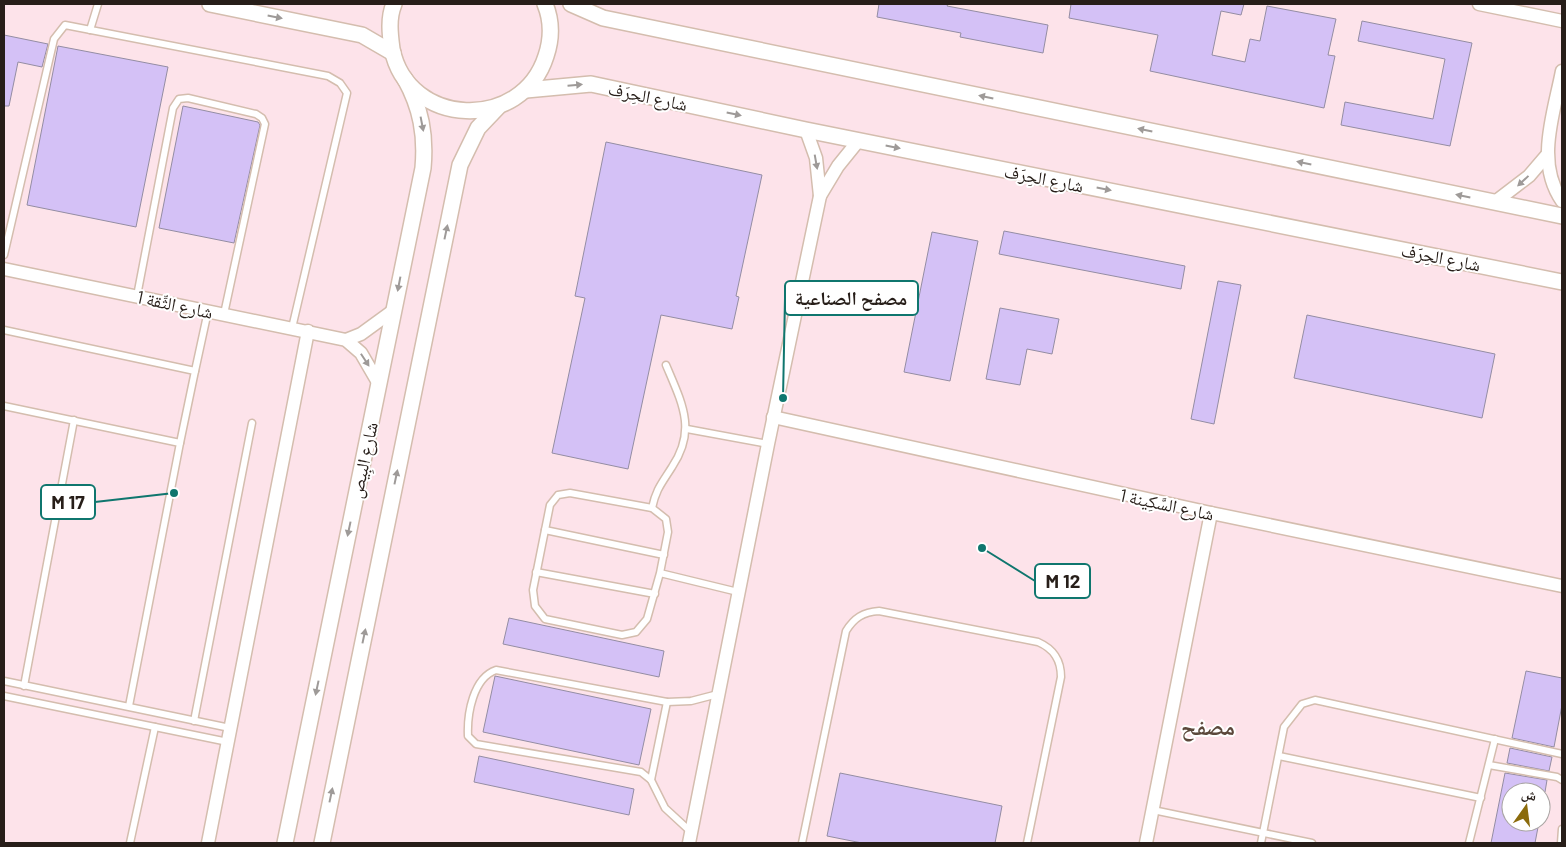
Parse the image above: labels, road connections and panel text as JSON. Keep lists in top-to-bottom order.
{
  "streets": {
    "street": [
      "شارع الحِرَف",
      "شارع الثِّقة 1",
      "شارع البِيص",
      "شارع السَّكِينة 1"
    ]
  },
  "districts": ["مصفح"],
  "places": ["مصفح الصناعية", "M 17", "M 12"],
  "north": "top"
}
